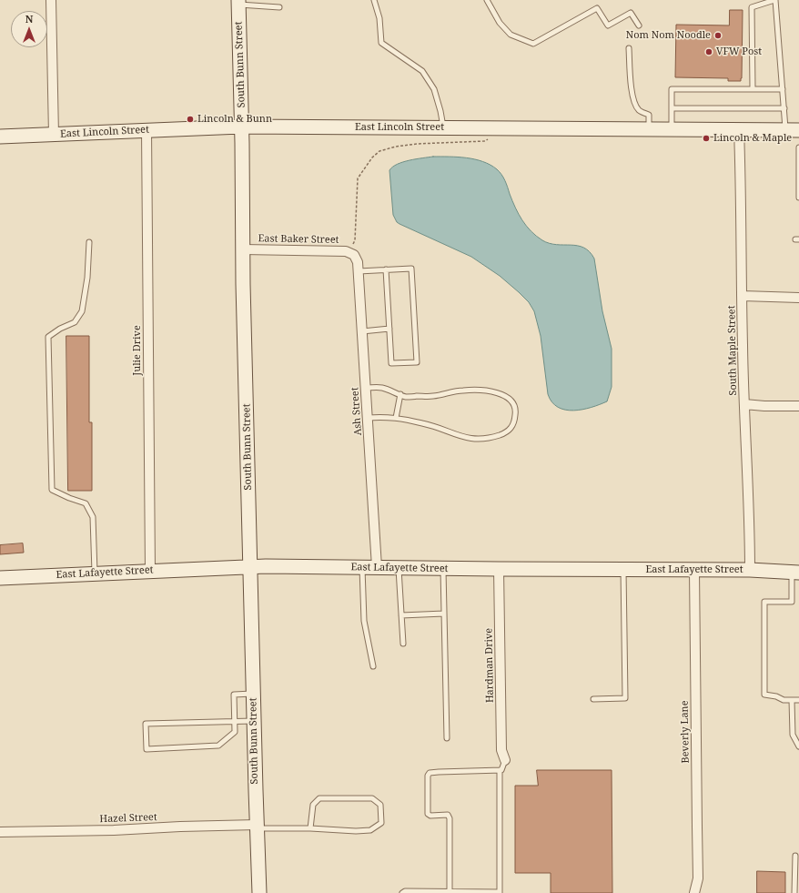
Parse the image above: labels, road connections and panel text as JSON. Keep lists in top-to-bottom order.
{
  "streets": {
    "street": [
      "South Bunn Street",
      "East Lincoln Street",
      "East Baker Street",
      "Julie Drive",
      "South Maple Street",
      "Ash Street",
      "East Lafayette Street",
      "Hardman Drive",
      "Beverly Lane",
      "Hazel Street"
    ]
  },
  "crossings": [
    ["South Bunn Street", "East Lincoln Street"],
    ["South Bunn Street", "East Baker Street"],
    ["South Bunn Street", "East Lafayette Street"],
    ["South Bunn Street", "Hazel Street"],
    ["East Lincoln Street", "Julie Drive"],
    ["East Lincoln Street", "South Maple Street"],
    ["East Baker Street", "Ash Street"],
    ["Julie Drive", "East Lafayette Street"],
    ["South Maple Street", "East Lafayette Street"],
    ["Ash Street", "East Lafayette Street"],
    ["East Lafayette Street", "Hardman Drive"],
    ["East Lafayette Street", "Beverly Lane"]
  ],
  "places": [
    "Nom Nom Noodle",
    "VFW Post",
    "Lincoln & Bunn",
    "Lincoln & Maple"
  ],
  "north": "top"
}
